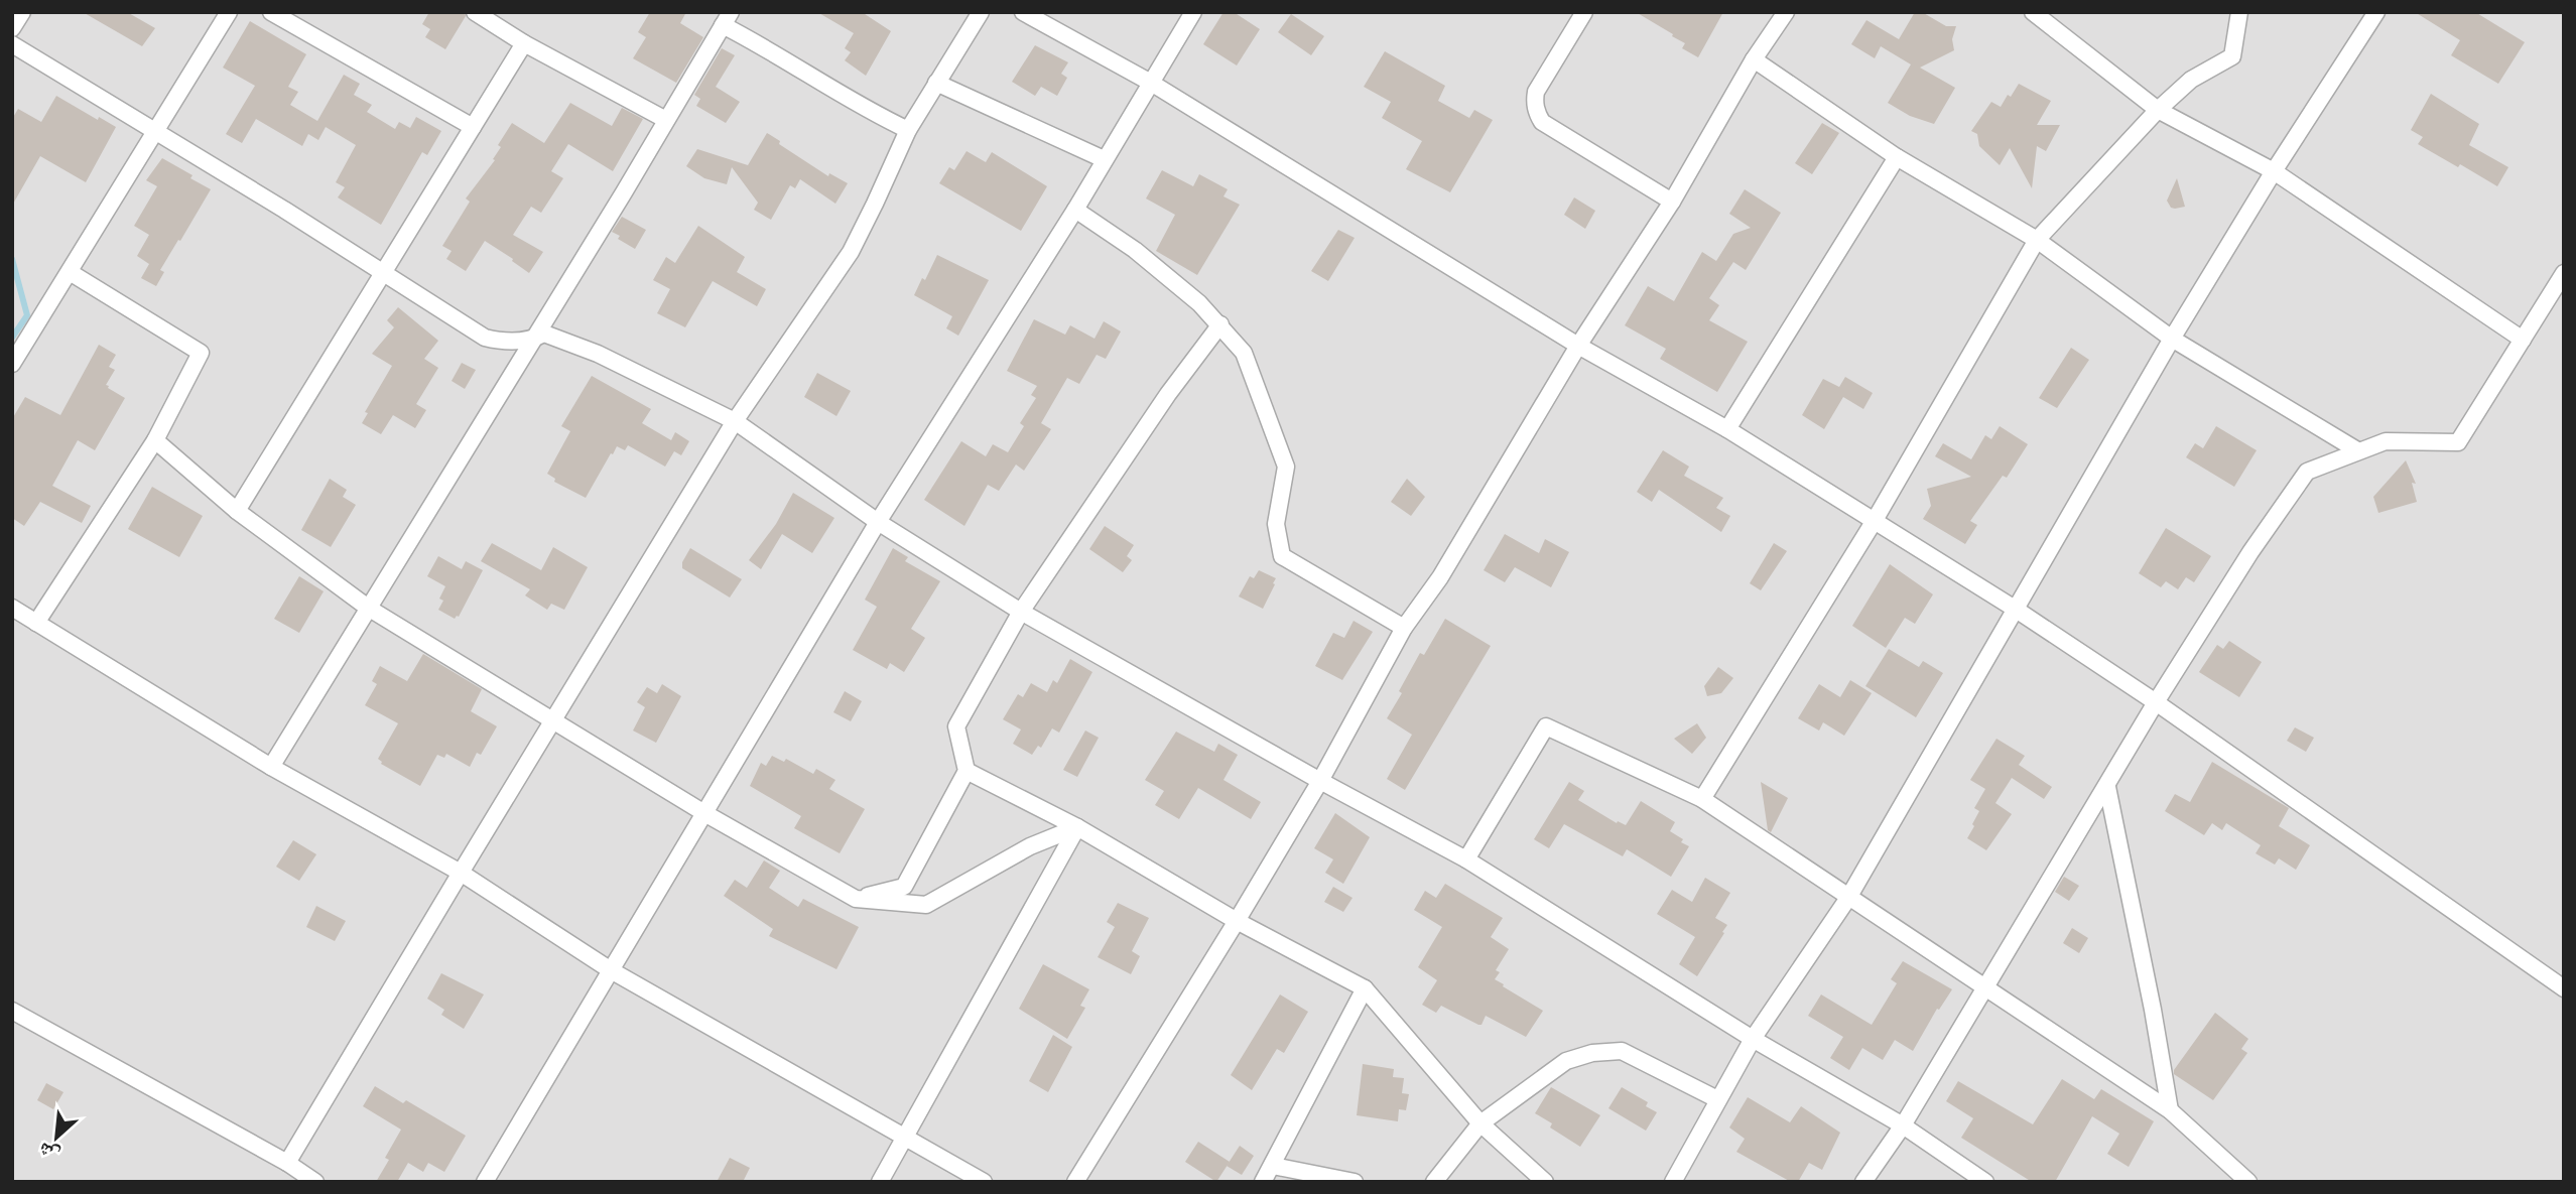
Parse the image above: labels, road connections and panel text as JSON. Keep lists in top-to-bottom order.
{
  "north": "bottom left"
}
